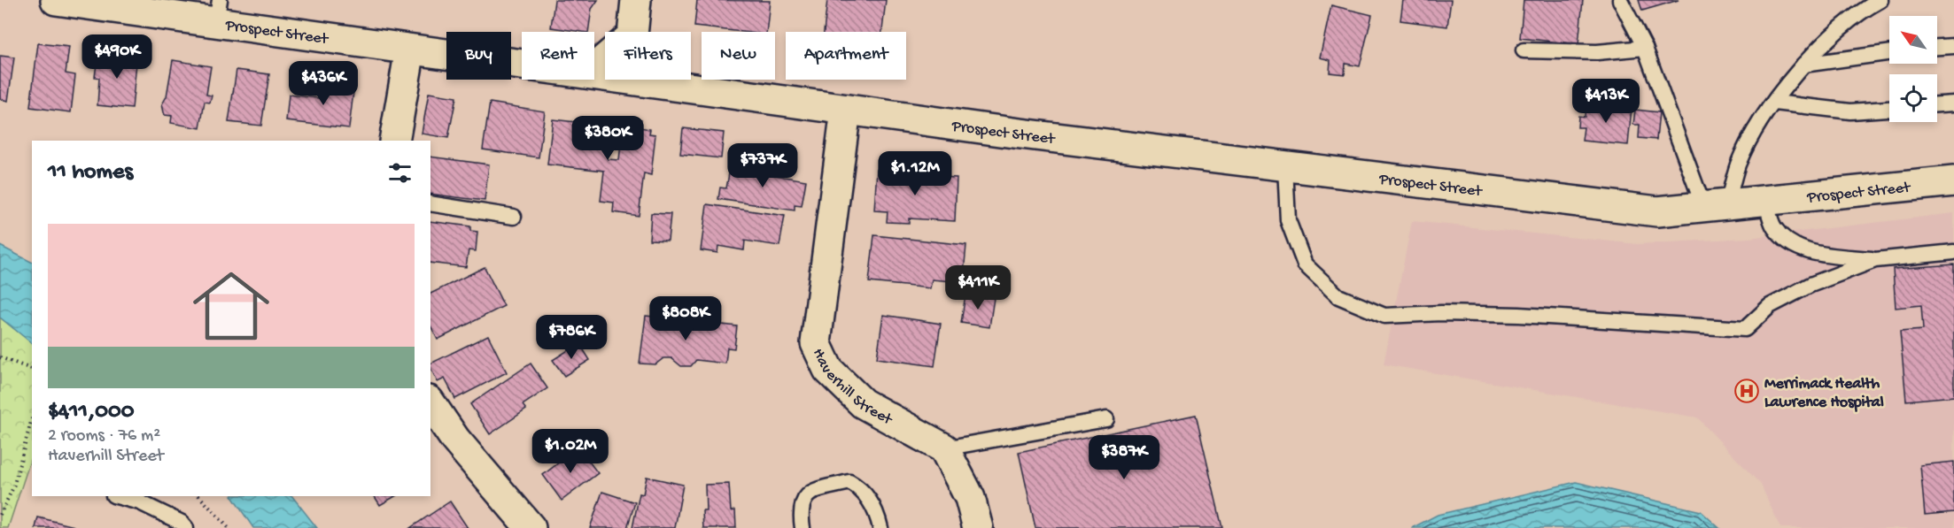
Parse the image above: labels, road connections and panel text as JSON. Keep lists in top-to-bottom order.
{
  "streets": {
    "street": ["Prospect Street", "Haverhill Street"]
  },
  "crossings": [
    ["Prospect Street", "Haverhill Street"]
  ],
  "places": {
    "hospital": ["Merrimack Health Lawrence Hospital"]
  },
  "north": "top left",
  "page": {
    "chip": [
      "Buy",
      "Rent",
      "Filters",
      "New",
      "Apartment"
    ],
    "price": [
      "$490K",
      "$436K",
      "$413K",
      "$380K",
      "$737K",
      "$1.12M",
      "$411K",
      "$808K",
      "$786K",
      "$1.02M",
      "$387K"
    ],
    "heading": "11 homes",
    "list": [
      {
        "name": "$411,000",
        "note": "2 rooms · 76 m² · Haverhill Street"
      }
    ]
  }
}
